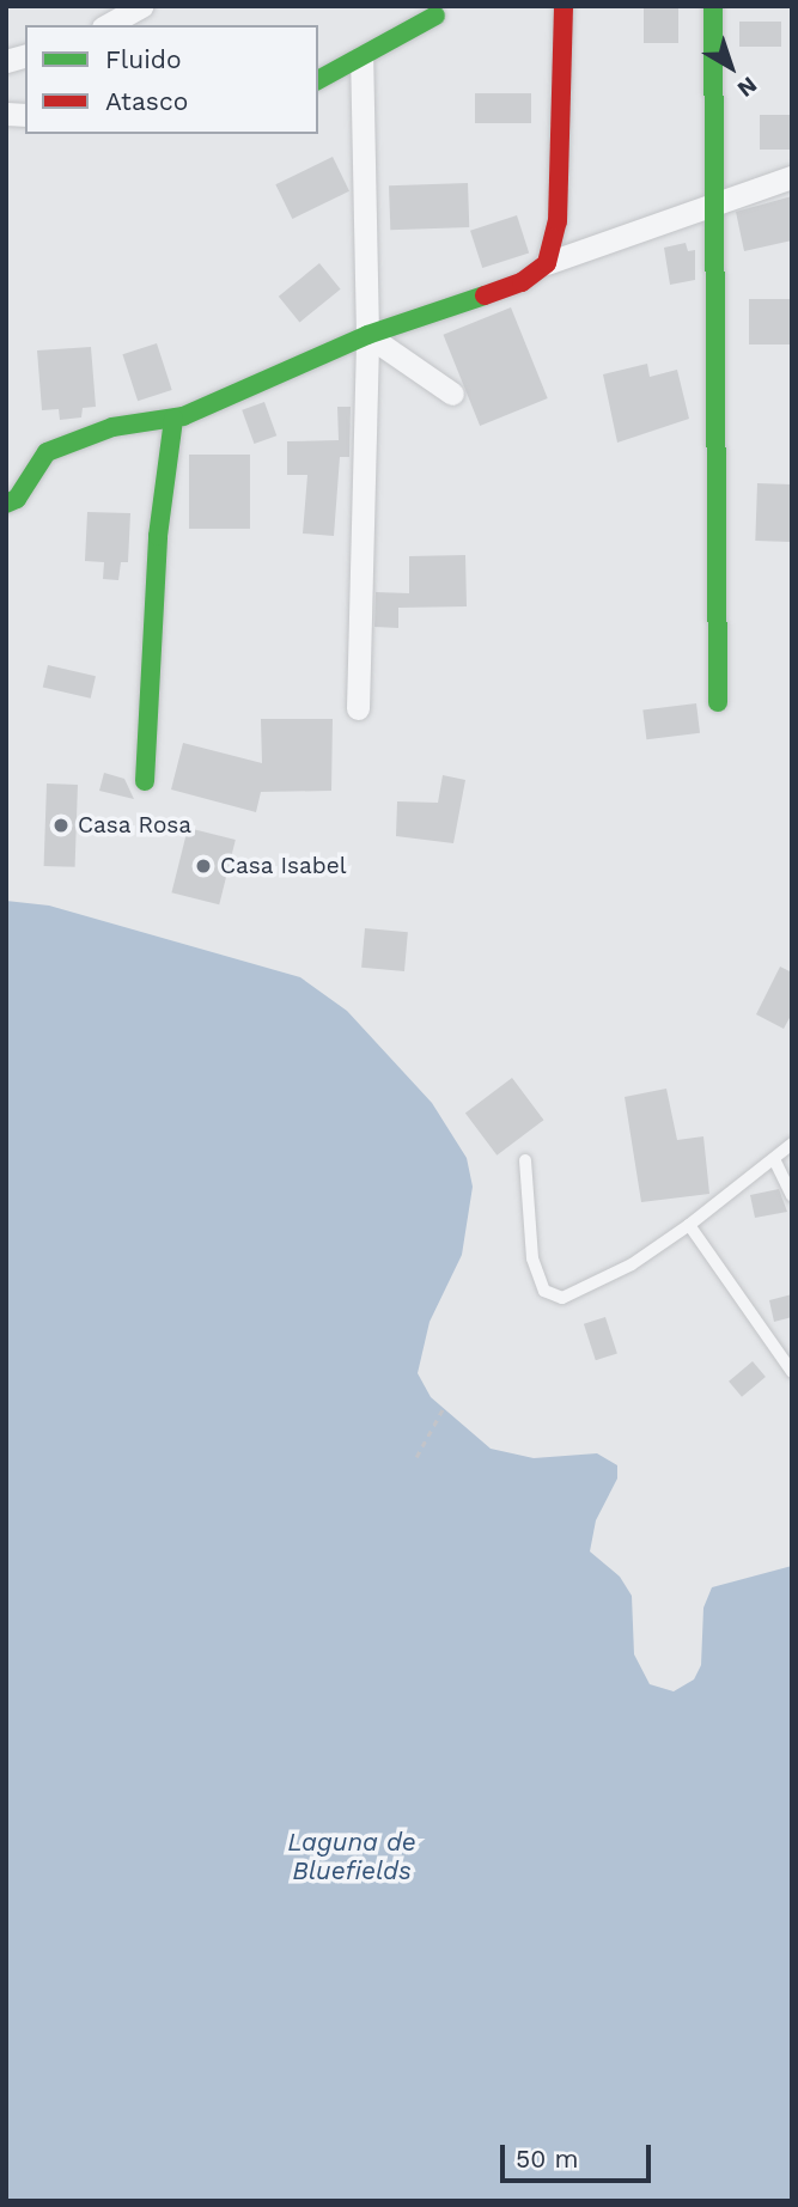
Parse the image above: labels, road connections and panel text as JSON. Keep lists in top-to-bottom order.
{
  "water": ["Laguna de Bluefields"],
  "places": ["Casa Rosa", "Casa Isabel"],
  "legend": ["Fluido", "Atasco"],
  "scale_bar": "50 m",
  "north": "bottom right"
}
